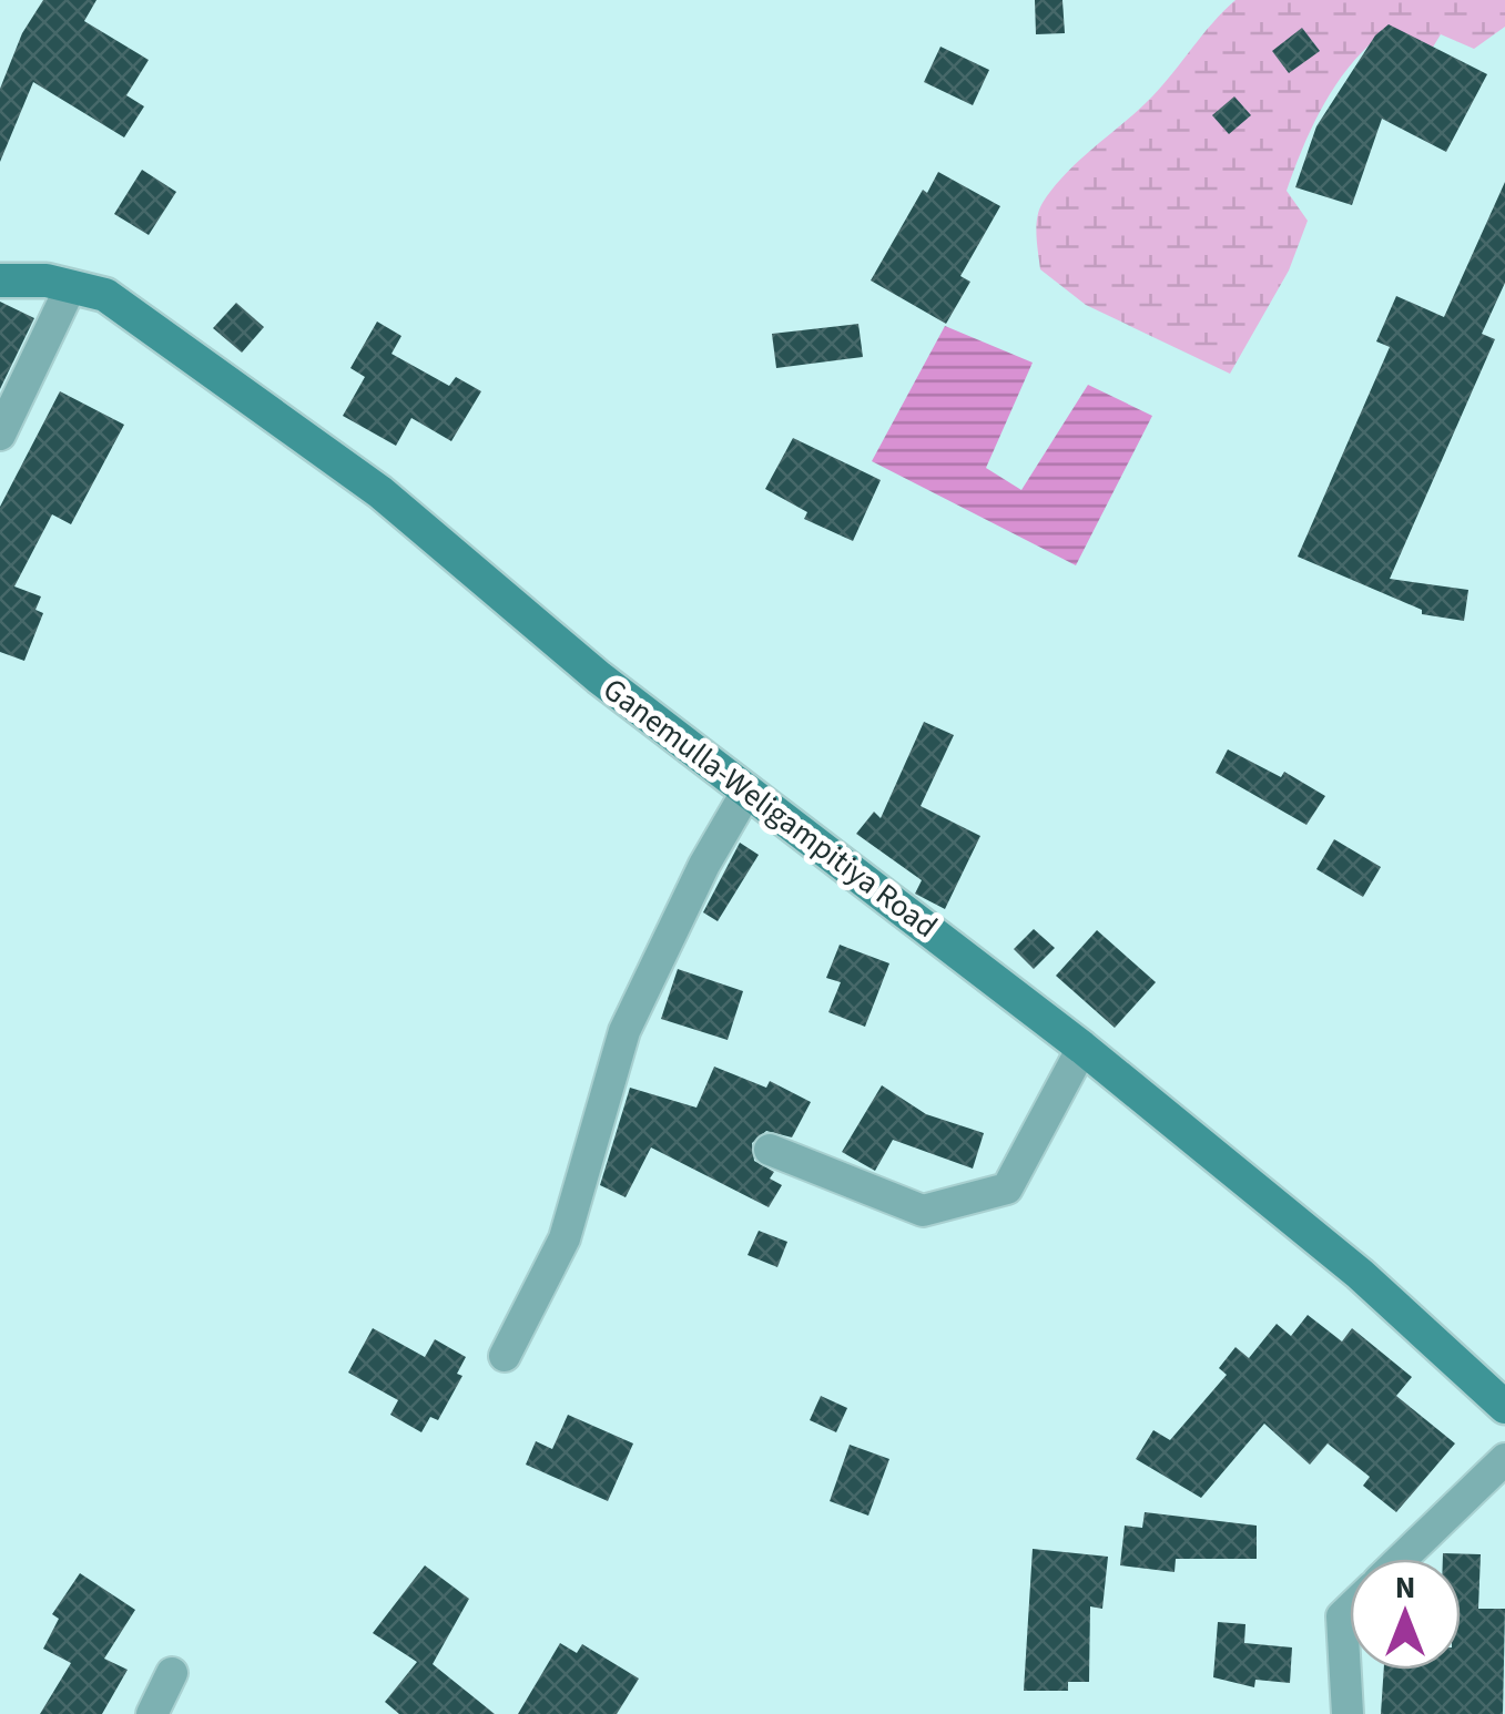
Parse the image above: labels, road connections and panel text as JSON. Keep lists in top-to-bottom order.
{
  "streets": {
    "street": ["Ganemulla-Weligampitiya Road"]
  },
  "north": "top"
}
